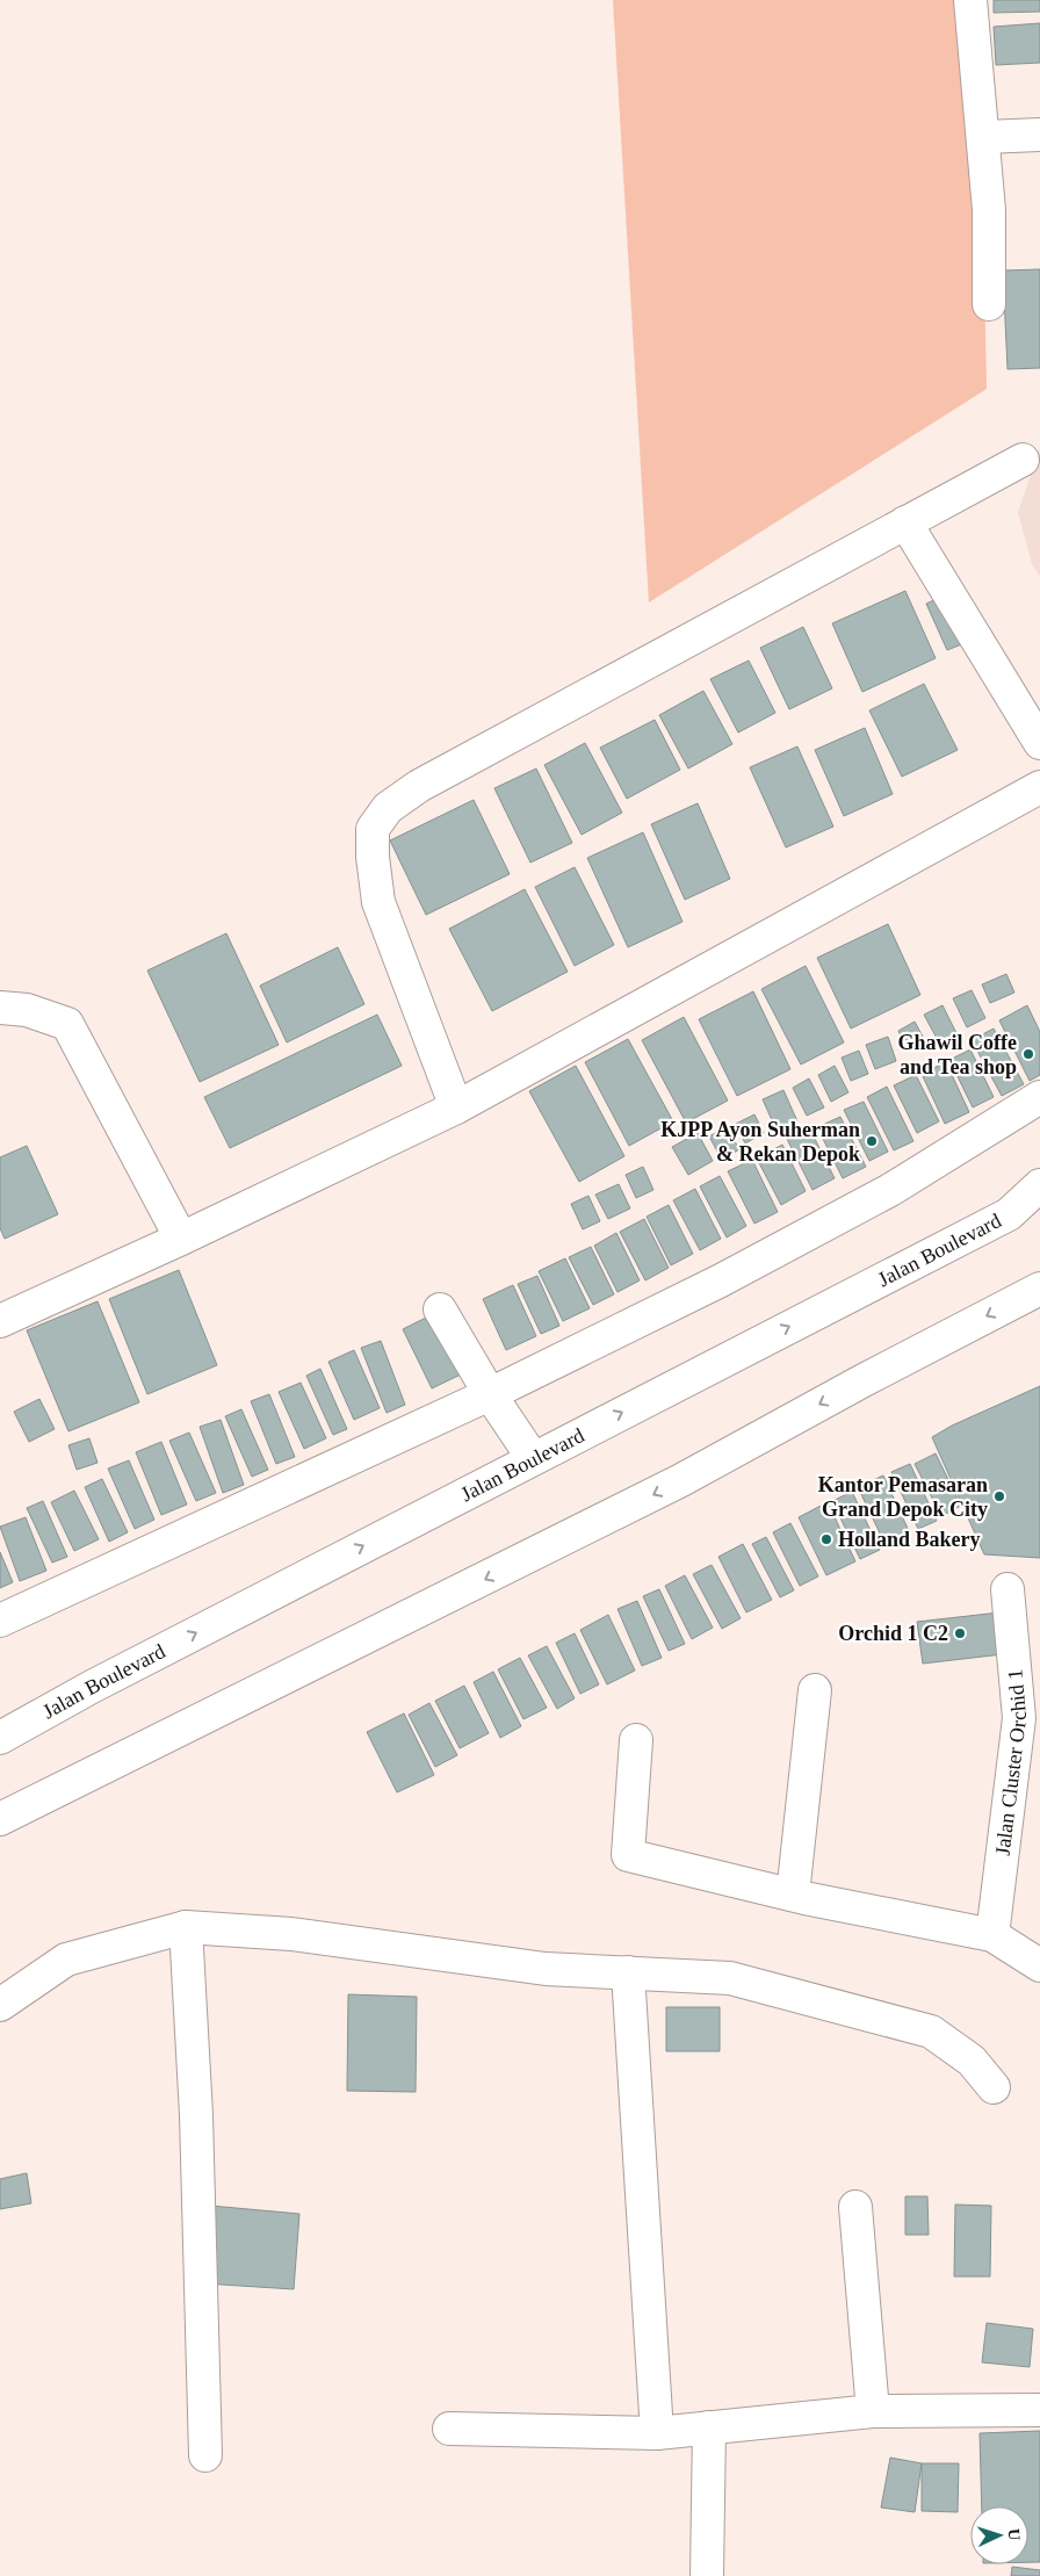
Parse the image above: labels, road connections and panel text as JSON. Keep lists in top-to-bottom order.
{
  "streets": {
    "street": ["Jalan Boulevard", "Jalan Cluster Orchid 1"]
  },
  "places": [
    "Ghawil Coffe and Tea shop",
    "KJPP Ayon Suherman & Rekan Depok",
    "Kantor Pemasaran Grand Depok City",
    "Holland Bakery",
    "Orchid 1 C2"
  ],
  "north": "right"
}
